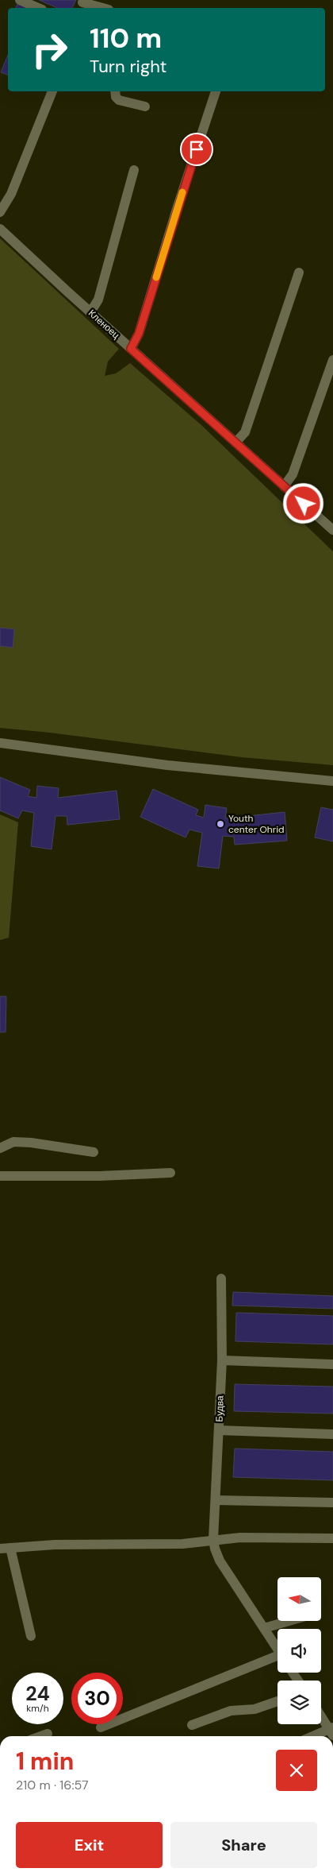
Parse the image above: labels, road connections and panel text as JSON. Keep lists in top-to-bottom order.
{
  "streets": {
    "street": ["Кленоец", "Будва"]
  },
  "places": ["Youth center Ohrid"],
  "north": "left",
  "page": {
    "turn": ["110 m", "Turn right"],
    "speed": "24 km/h",
    "limit": "30",
    "heading": ["1 min", "210 m · 16:57"],
    "buttons": ["Exit", "Share"]
  }
}
